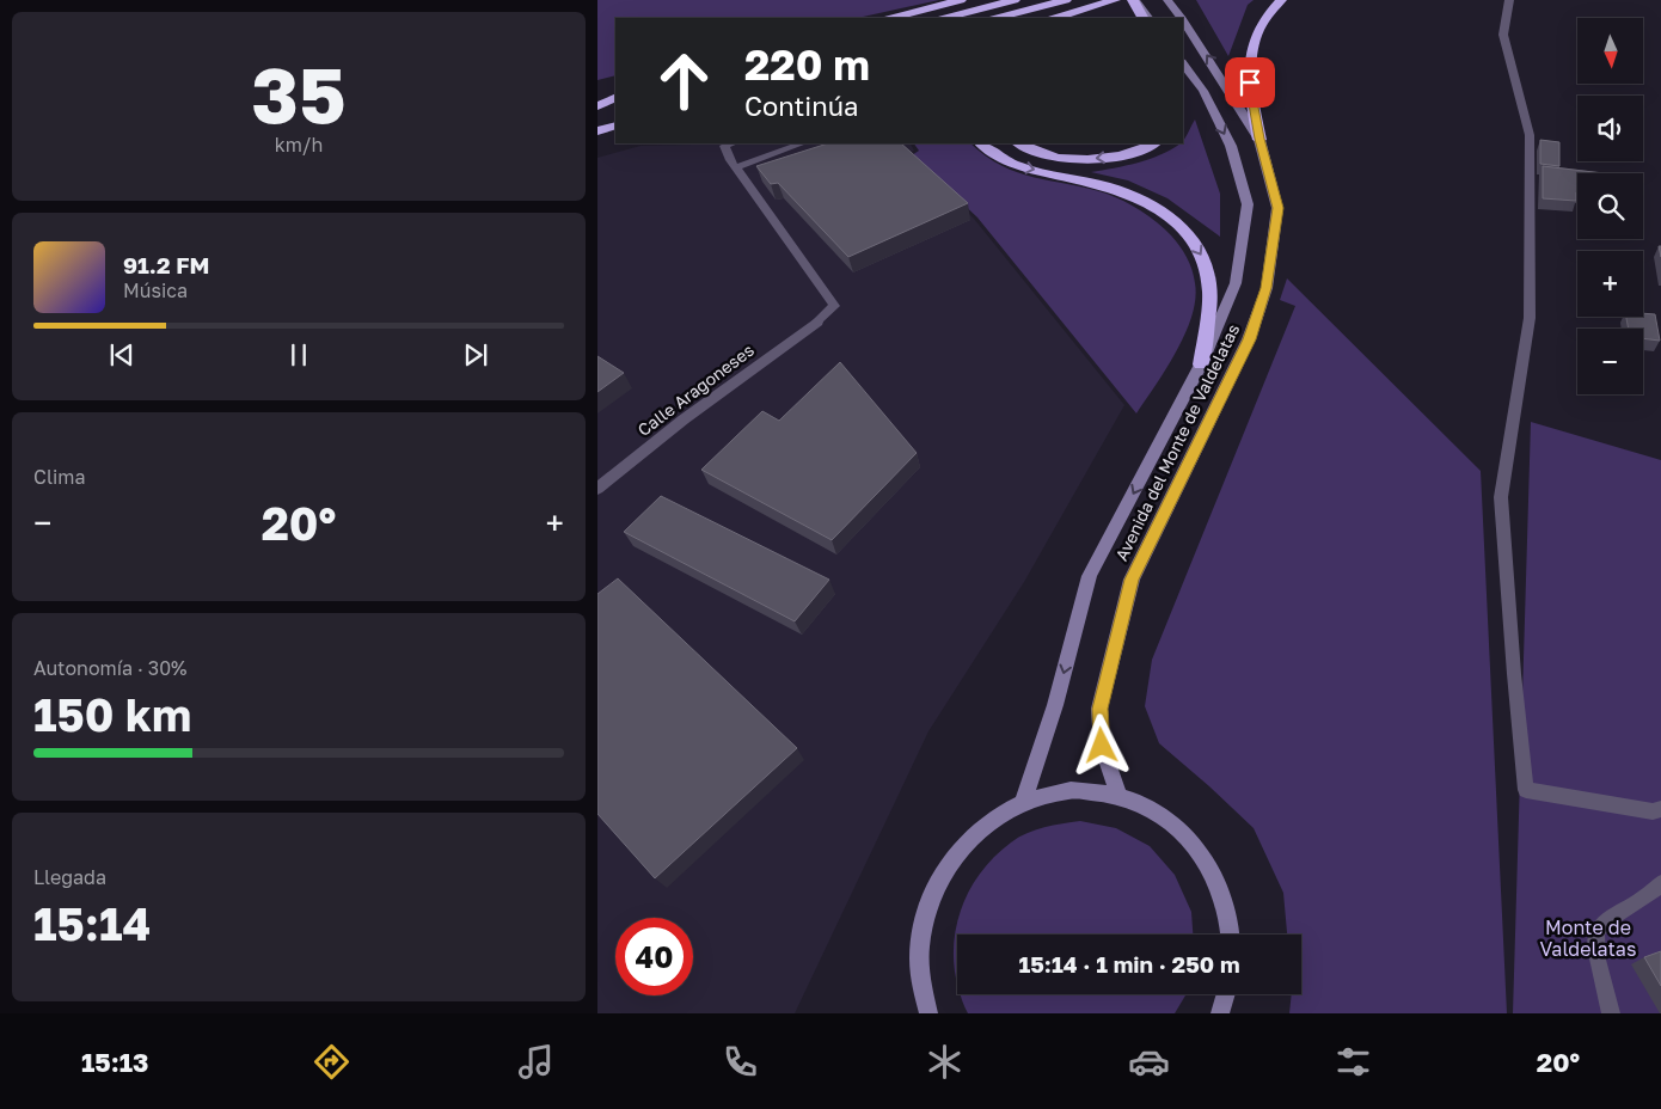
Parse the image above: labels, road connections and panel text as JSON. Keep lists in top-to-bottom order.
{
  "streets": {
    "street": ["Calle Aragoneses", "Avenida del Monte de Valdelatas"]
  },
  "parks": ["Monte de Valdelatas"],
  "north": "bottom",
  "page": {
    "tile": [
      ["35", "km/h"],
      "Clima",
      ["Autonomía · 30%", "150 km"],
      ["Llegada", "15:14"]
    ],
    "map_buttons": ["+", "−"],
    "turn": ["220 m", "Continúa"],
    "song": ["91.2 FM", "Música"],
    "heat": ["−", "20°", "+"],
    "limit": "40",
    "trip": "15:14 · 1 min · 250 m",
    "tabs": ["15:13", "20°"]
  }
}
